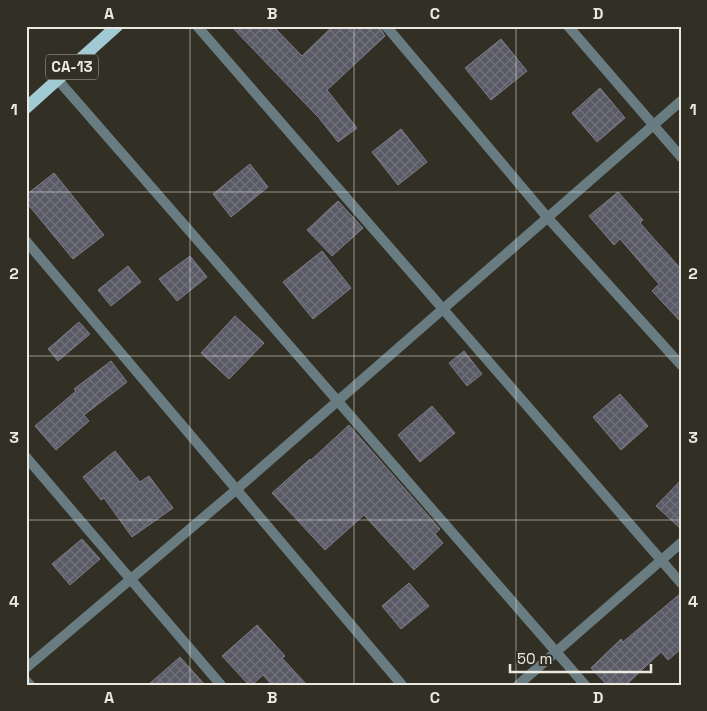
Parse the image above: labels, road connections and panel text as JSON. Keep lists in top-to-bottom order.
{
  "streets": {
    "main road": ["CA-13"]
  },
  "scale_bar": "50 m",
  "grid": {
    "columns": [
      "A",
      "B",
      "C",
      "D"
    ],
    "rows": [
      "1",
      "2",
      "3",
      "4"
    ]
  }
}
